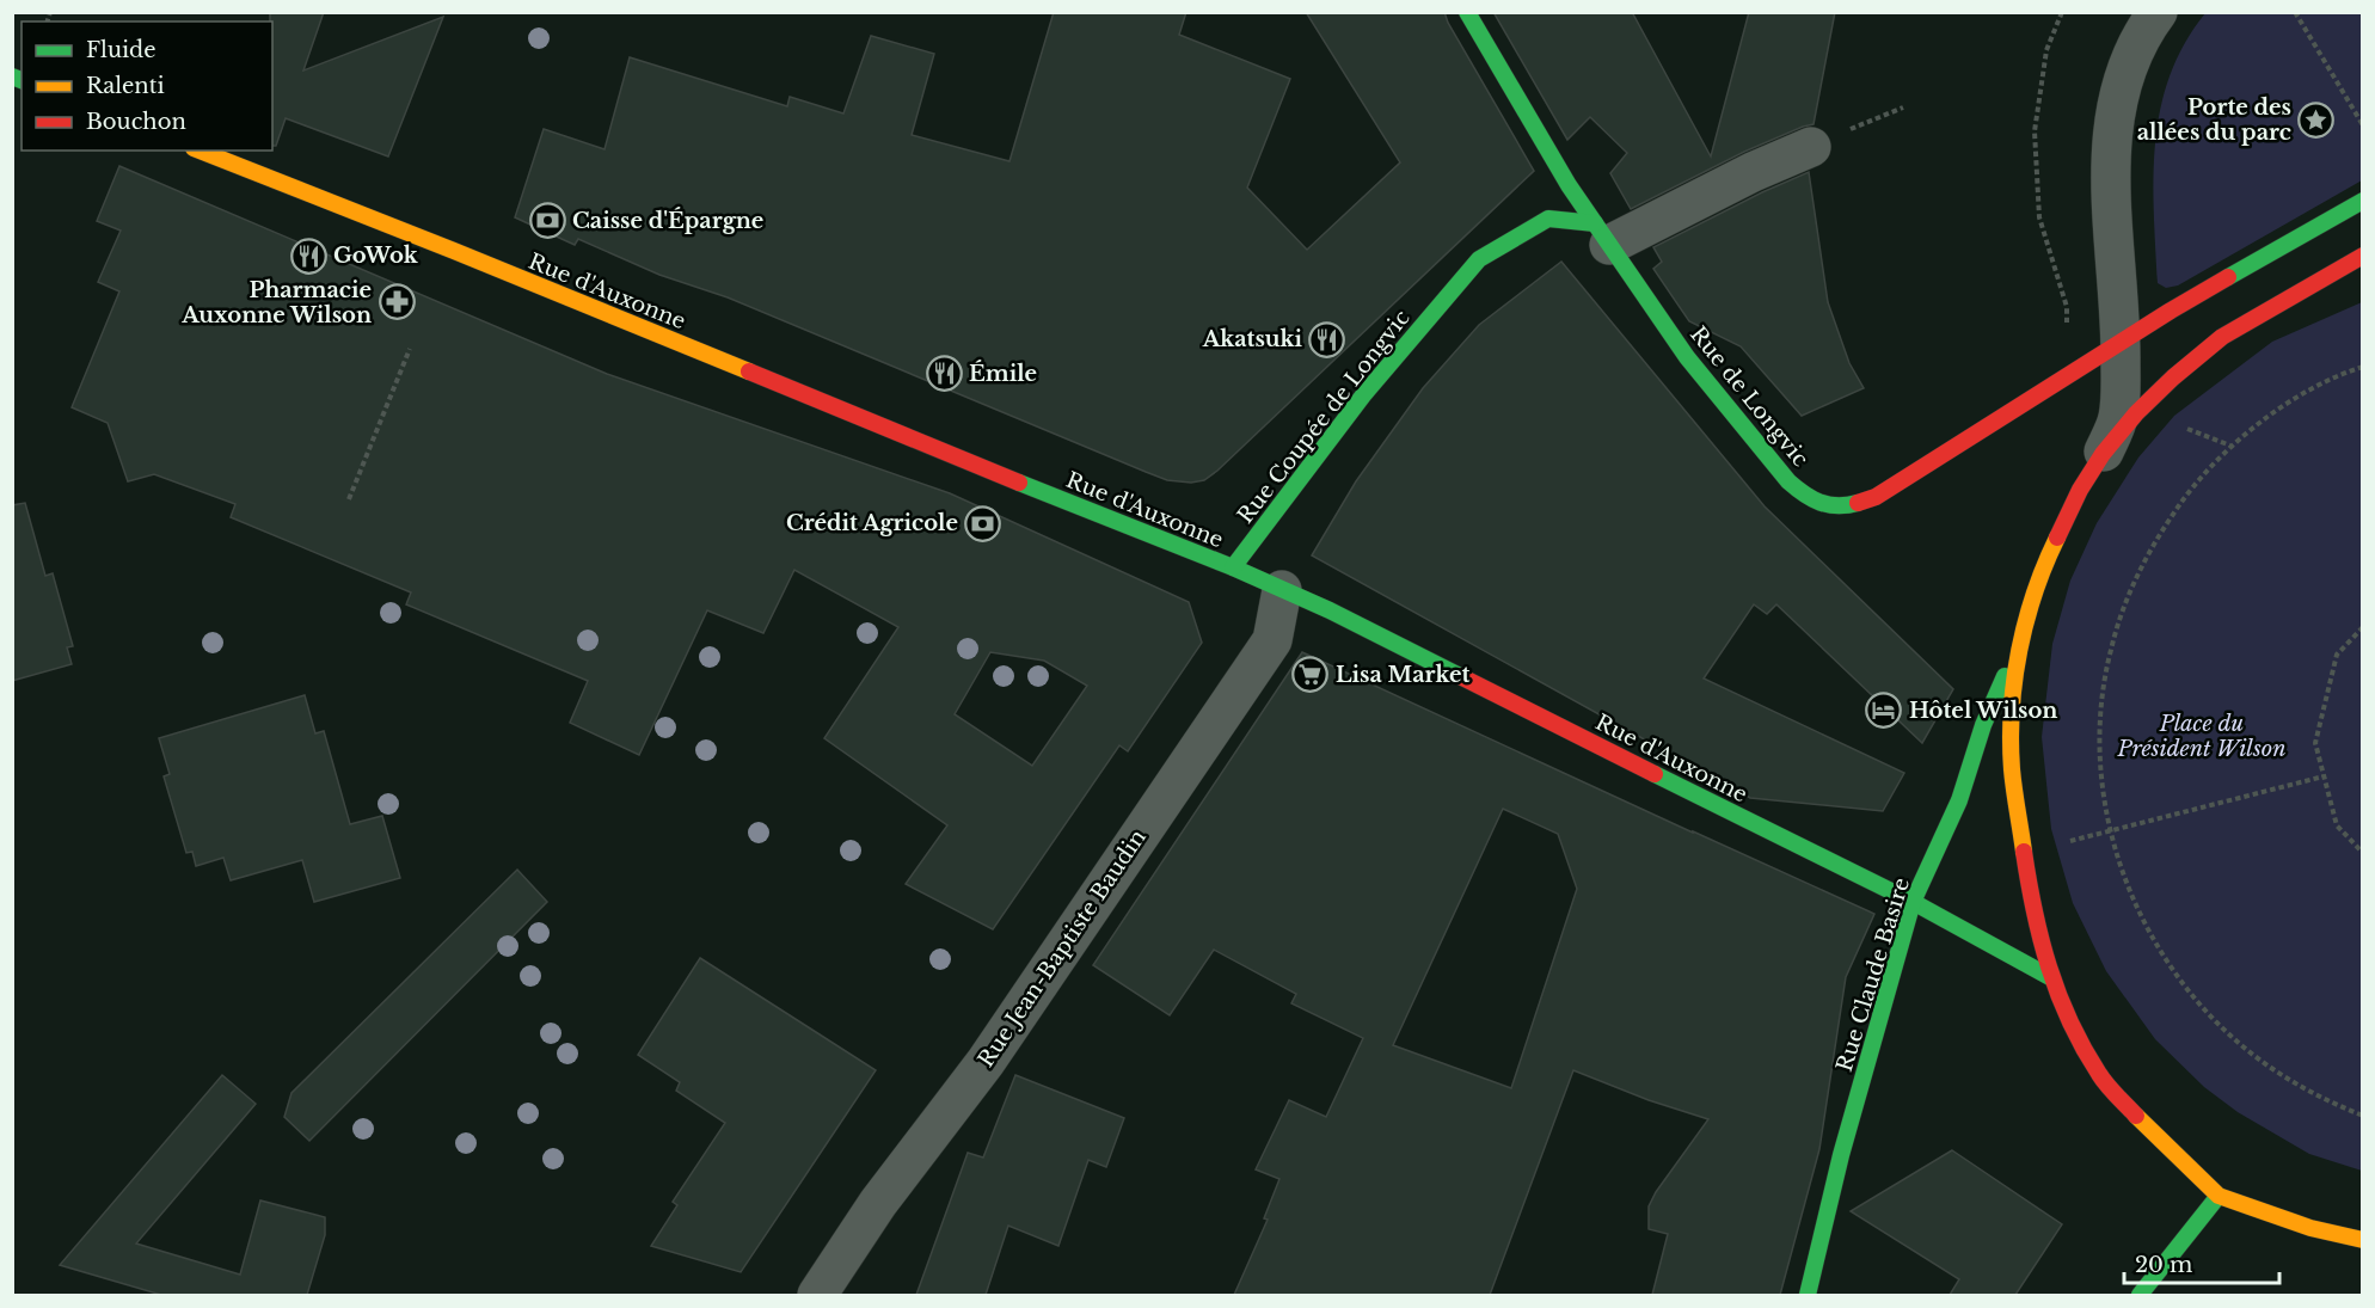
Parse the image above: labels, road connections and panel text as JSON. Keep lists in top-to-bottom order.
{
  "streets": {
    "main road": [
      "Rue d'Auxonne",
      "Rue de Longvic",
      "Rue Coupée de Longvic",
      "Rue Claude Basire"
    ],
    "street": ["Rue Jean-Baptiste Baudin"]
  },
  "crossings": [
    ["Rue d'Auxonne", "Rue Coupée de Longvic"],
    ["Rue d'Auxonne", "Rue Jean-Baptiste Baudin"],
    ["Rue d'Auxonne", "Rue Claude Basire"],
    ["Rue de Longvic", "Rue Coupée de Longvic"]
  ],
  "parks": ["Place du Président Wilson"],
  "places": {
    "place": ["Porte des allées du parc"],
    "bank": ["Caisse d'Épargne", "Crédit Agricole"],
    "restaurant": ["GoWok", "Akatsuki", "Émile"],
    "pharmacy": ["Pharmacie Auxonne Wilson"],
    "supermarket": ["Lisa Market"],
    "hotel": ["Hôtel Wilson"]
  },
  "legend": ["Fluide", "Ralenti", "Bouchon"],
  "scale_bar": "20 m"
}
